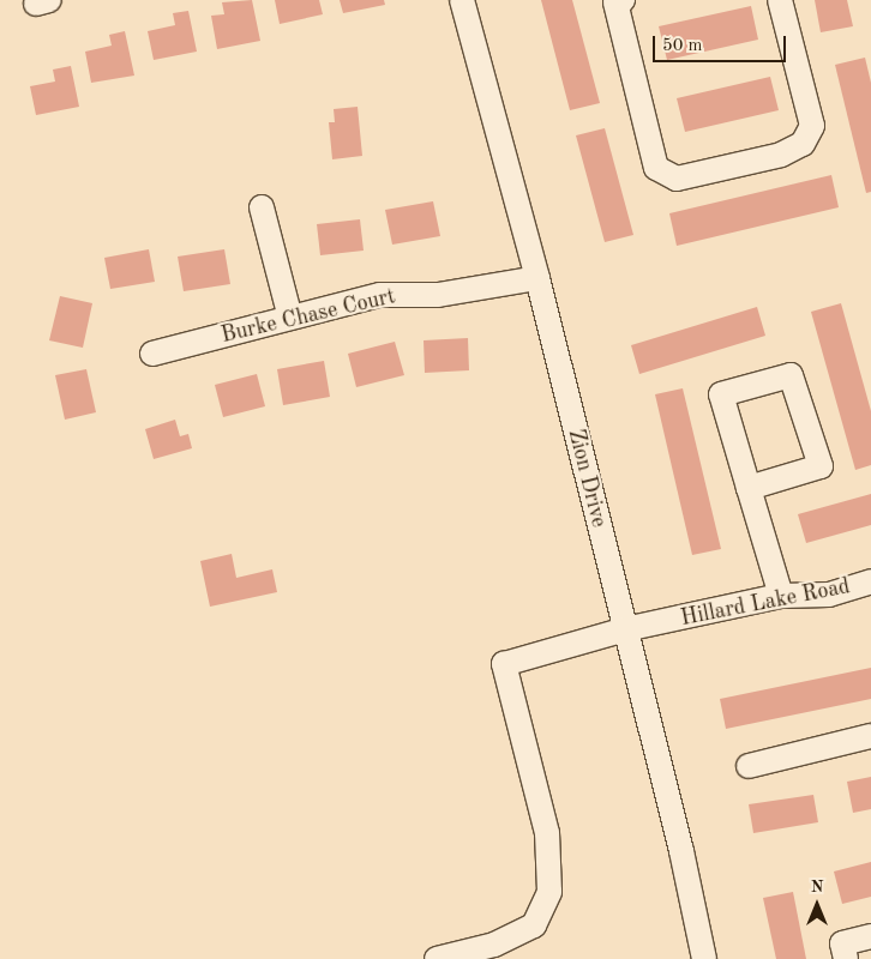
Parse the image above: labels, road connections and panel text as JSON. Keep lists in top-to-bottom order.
{
  "streets": {
    "street": ["Burke Chase Court", "Zion Drive", "Hillard Lake Road"]
  },
  "crossings": [
    ["Burke Chase Court", "Zion Drive"],
    ["Zion Drive", "Hillard Lake Road"]
  ],
  "scale_bar": "50 m",
  "north": "top"
}
